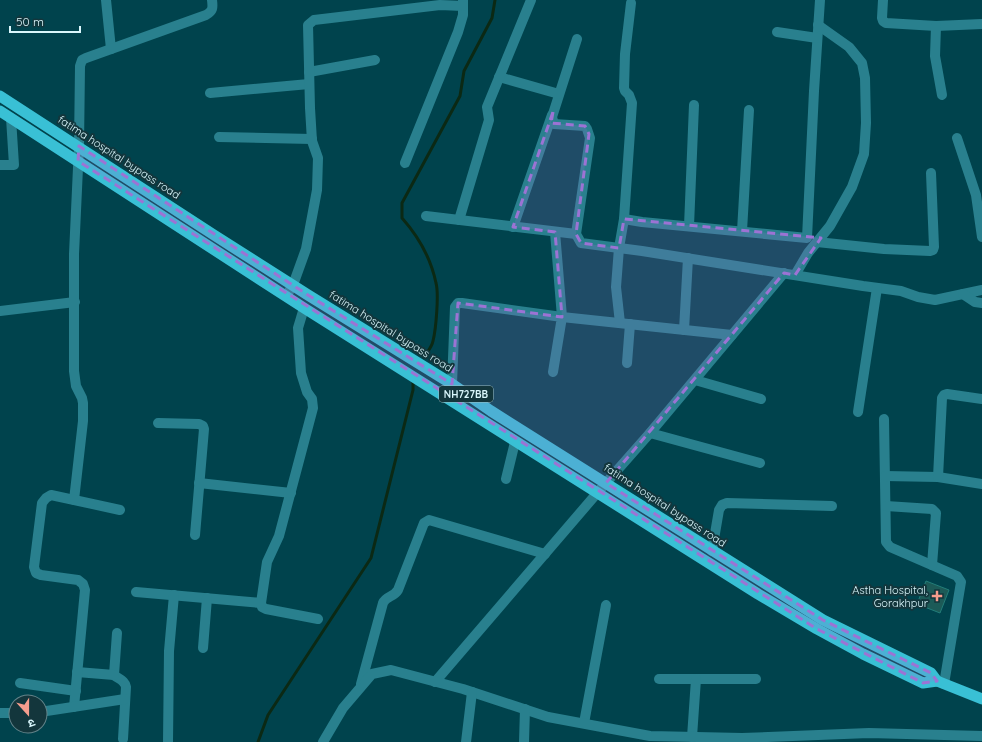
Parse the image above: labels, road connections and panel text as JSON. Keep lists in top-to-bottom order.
{
  "streets": {
    "highway": ["fatima hospital bypass road", "NH727BB"]
  },
  "places": {
    "health": ["Astha Hospital, Gorakhpur"]
  },
  "scale_bar": "50 m",
  "north": "bottom"
}
